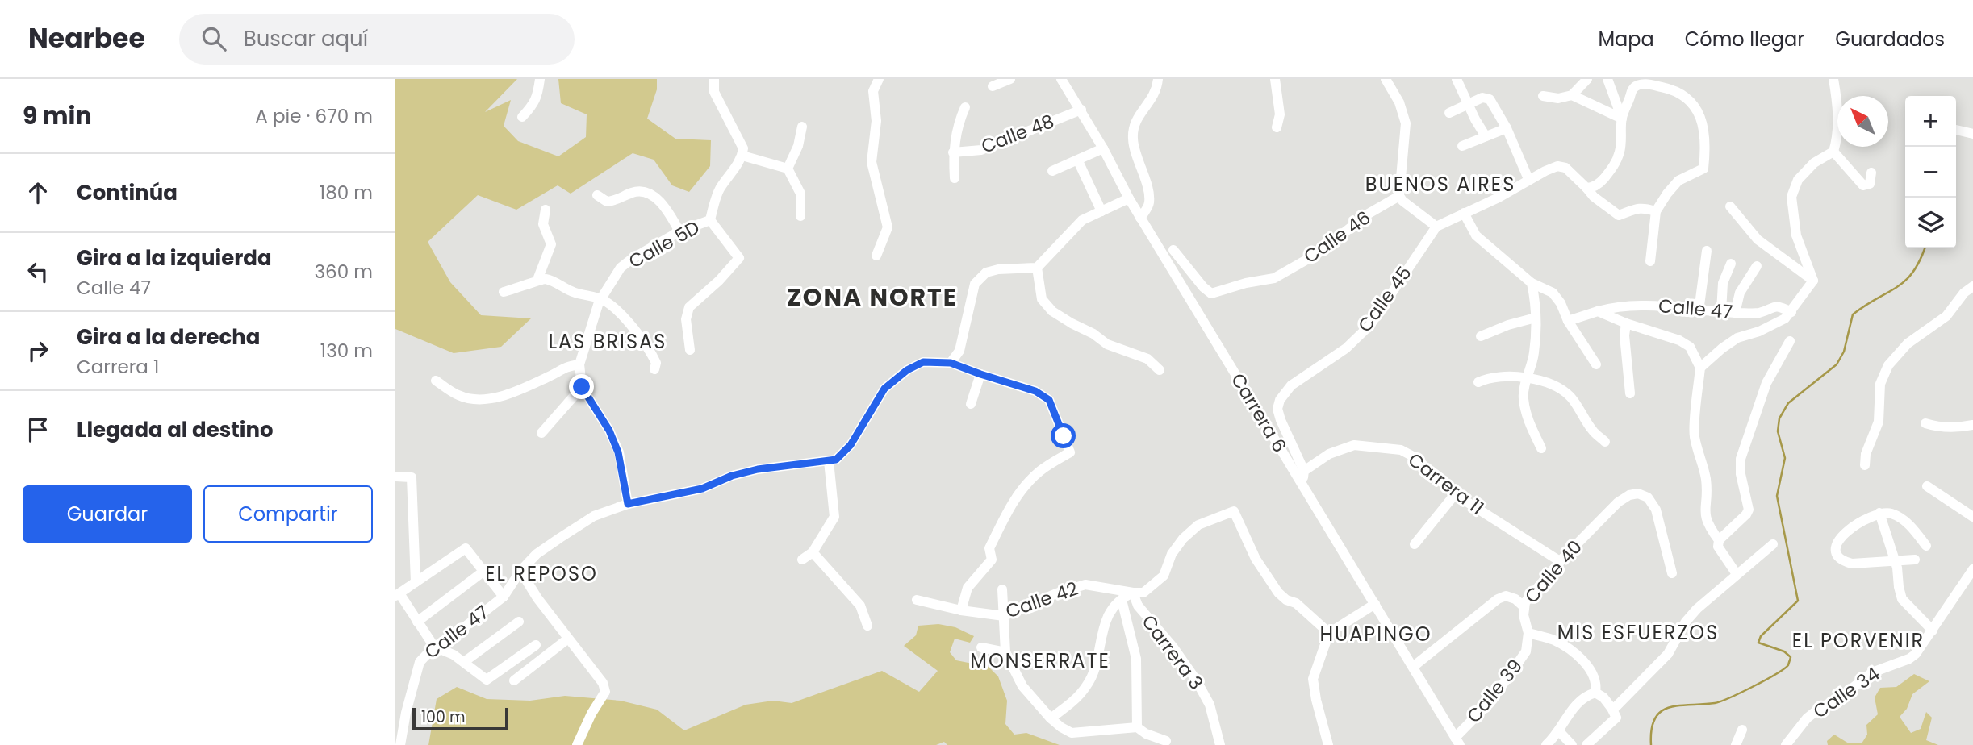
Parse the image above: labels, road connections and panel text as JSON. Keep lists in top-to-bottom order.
{
  "streets": {
    "street": [
      "Calle 48",
      "Calle 46",
      "Calle 5D",
      "Calle 45",
      "Calle 47",
      "Carrera 6",
      "Carrera 11",
      "Calle 40",
      "Calle 42",
      "Carrera 3",
      "Calle 39",
      "Calle 34"
    ]
  },
  "crossings": [
    ["Calle 48", "Carrera 6"],
    ["Calle 45", "Carrera 11"],
    ["Carrera 6", "Calle 40"],
    ["Carrera 6", "Calle 39"],
    ["Carrera 11", "Calle 40"],
    ["Calle 40", "Calle 39"],
    ["Calle 42", "Carrera 3"]
  ],
  "districts": [
    "BUENOS AIRES",
    "ZONA NORTE",
    "LAS BRISAS",
    "EL REPOSO",
    "MIS ESFUERZOS",
    "HUAPINGO",
    "EL PORVENIR",
    "MONSERRATE"
  ],
  "scale_bar": "100 m",
  "north": "top left",
  "page": {
    "header": "Nearbee",
    "search": "Buscar aquí",
    "nav": ["Mapa", "Cómo llegar", "Guardados"],
    "heading": ["9 min", "A pie · 670 m"],
    "map_buttons": ["+", "−"],
    "list": [
      ["Continúa", "180 m"],
      ["Gira a la izquierda", "Calle 47", "360 m"],
      ["Gira a la derecha", "Carrera 1", "130 m"],
      "Llegada al destino"
    ],
    "buttons": ["Guardar", "Compartir"],
    "scale": "100 m"
  }
}
